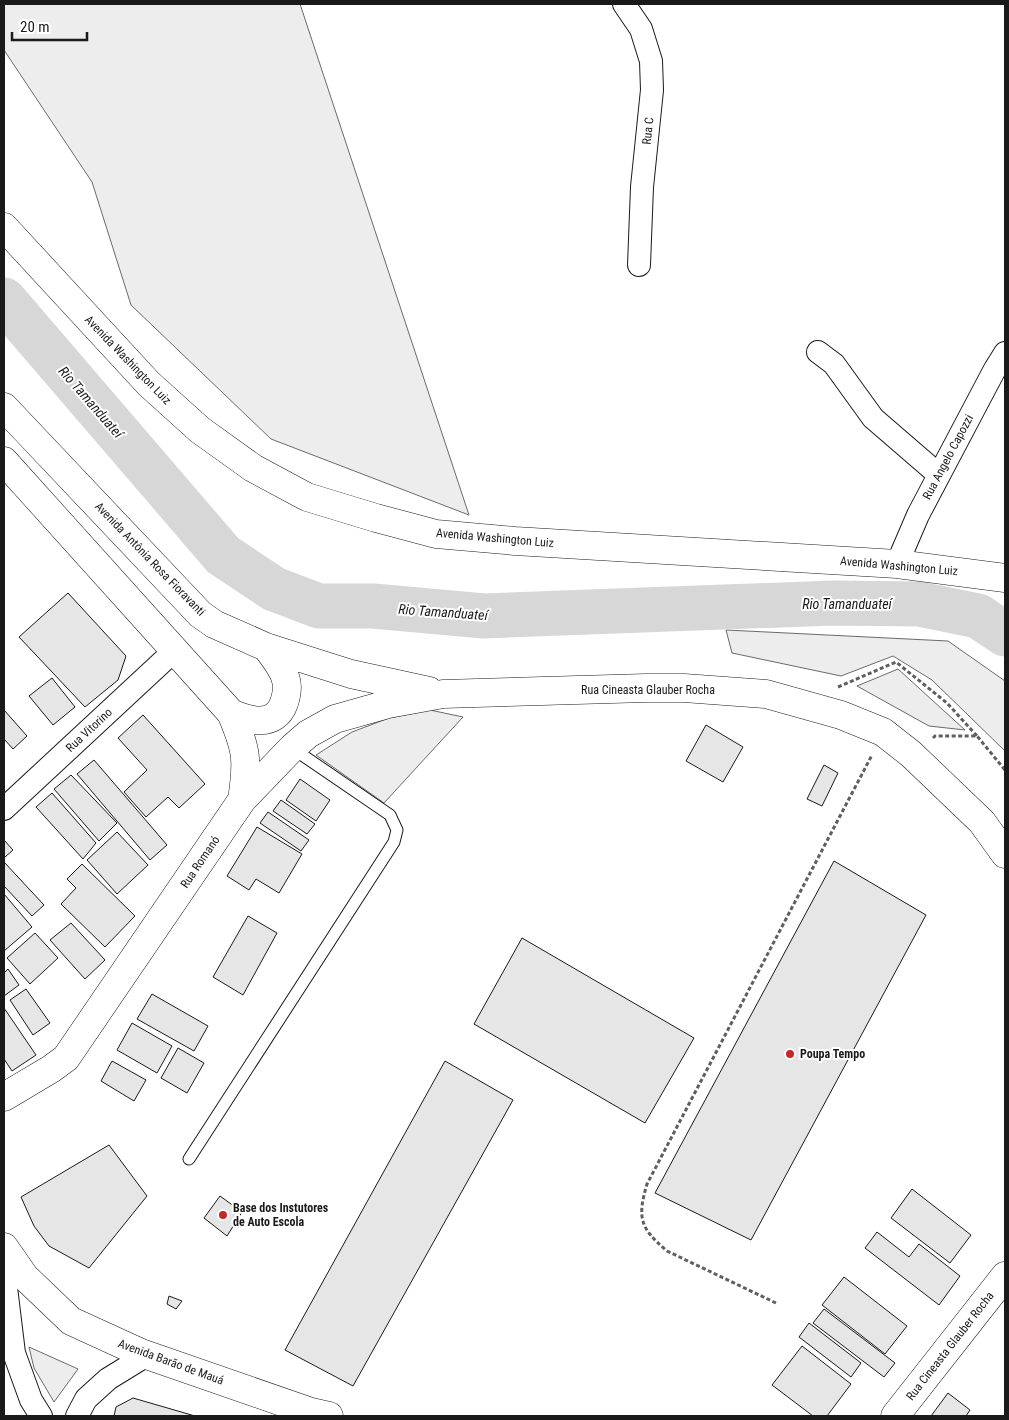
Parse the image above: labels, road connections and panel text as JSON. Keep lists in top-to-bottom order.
{
  "streets": {
    "main road": [
      "Avenida Washington Luiz",
      "Avenida Antônia Rosa Fioravanti",
      "Rua Cineasta Glauber Rocha",
      "Rua Romanó",
      "Avenida Barão de Mauá"
    ],
    "street": ["Rua C", "Rua Angelo Capozzi", "Rua Vitorino"]
  },
  "crossings": [
    ["Avenida Washington Luiz", "Rua Angelo Capozzi"],
    ["Avenida Antônia Rosa Fioravanti", "Rua Cineasta Glauber Rocha"],
    ["Avenida Antônia Rosa Fioravanti", "Rua Romanó"],
    ["Rua Cineasta Glauber Rocha", "Rua Romanó"]
  ],
  "water": ["Rio Tamanduateí"],
  "places": ["Poupa Tempo", "Base dos Instutores de Auto Escola"],
  "scale_bar": "20 m"
}
